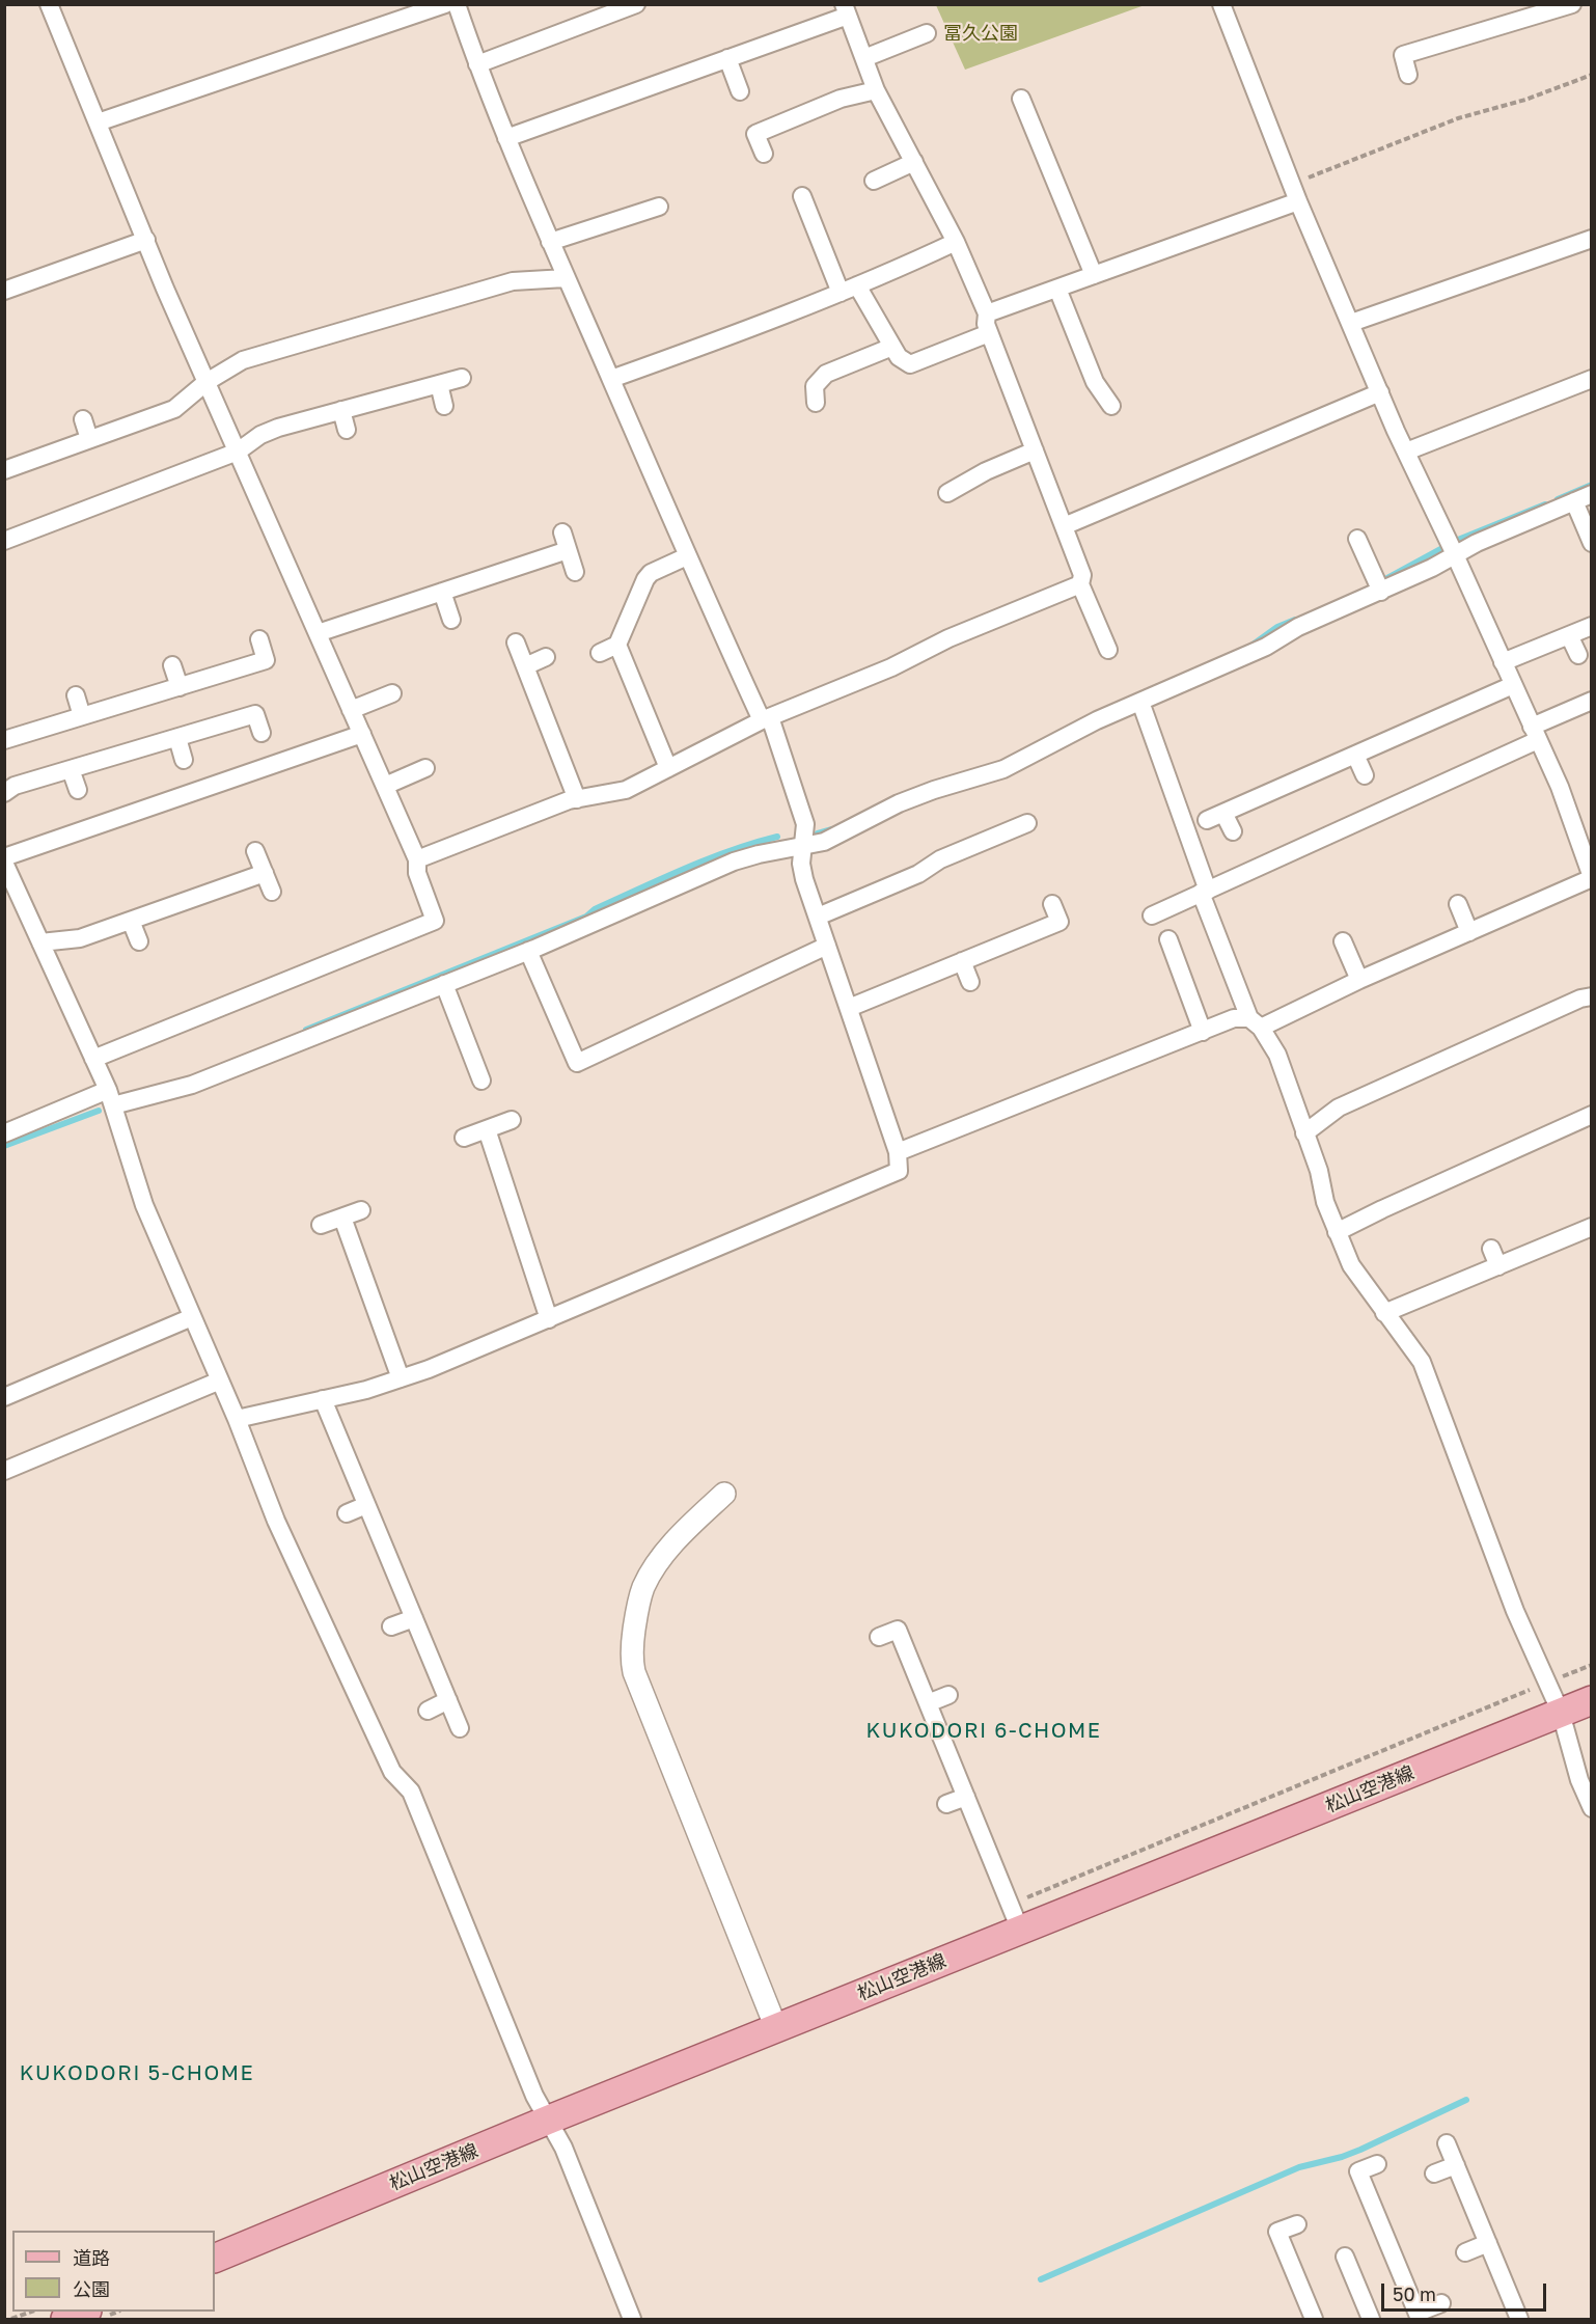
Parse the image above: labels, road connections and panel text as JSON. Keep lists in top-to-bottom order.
{
  "streets": {
    "main road": ["松山空港線"]
  },
  "districts": ["KUKODORI 6-CHOME", "KUKODORI 5-CHOME"],
  "parks": ["冨久公園"],
  "legend": ["道路", "公園"],
  "scale_bar": "50 m"
}
